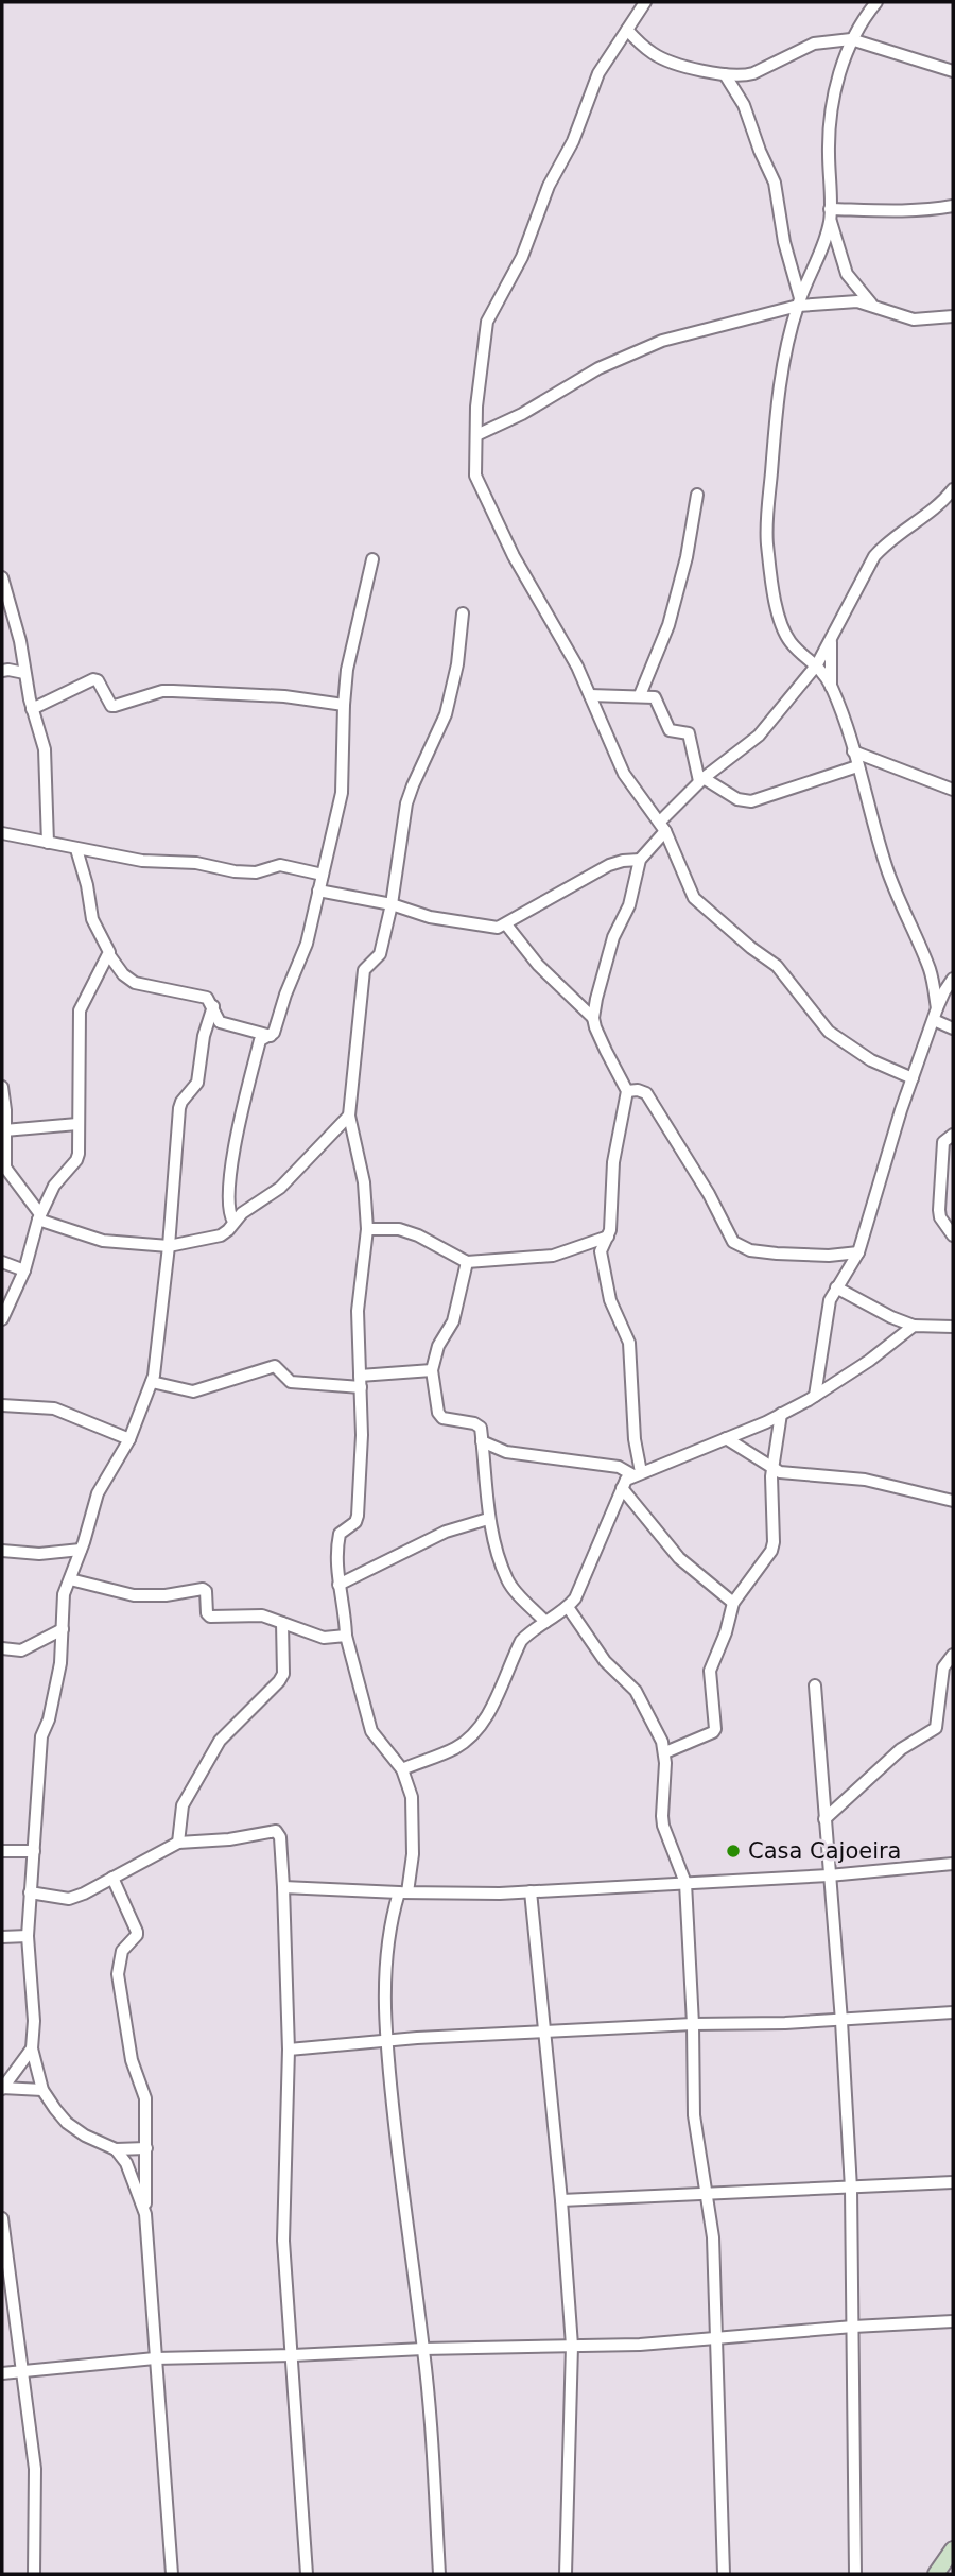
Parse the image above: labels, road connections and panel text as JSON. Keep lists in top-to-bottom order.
{
  "places": ["Casa Cajoeira"]
}
